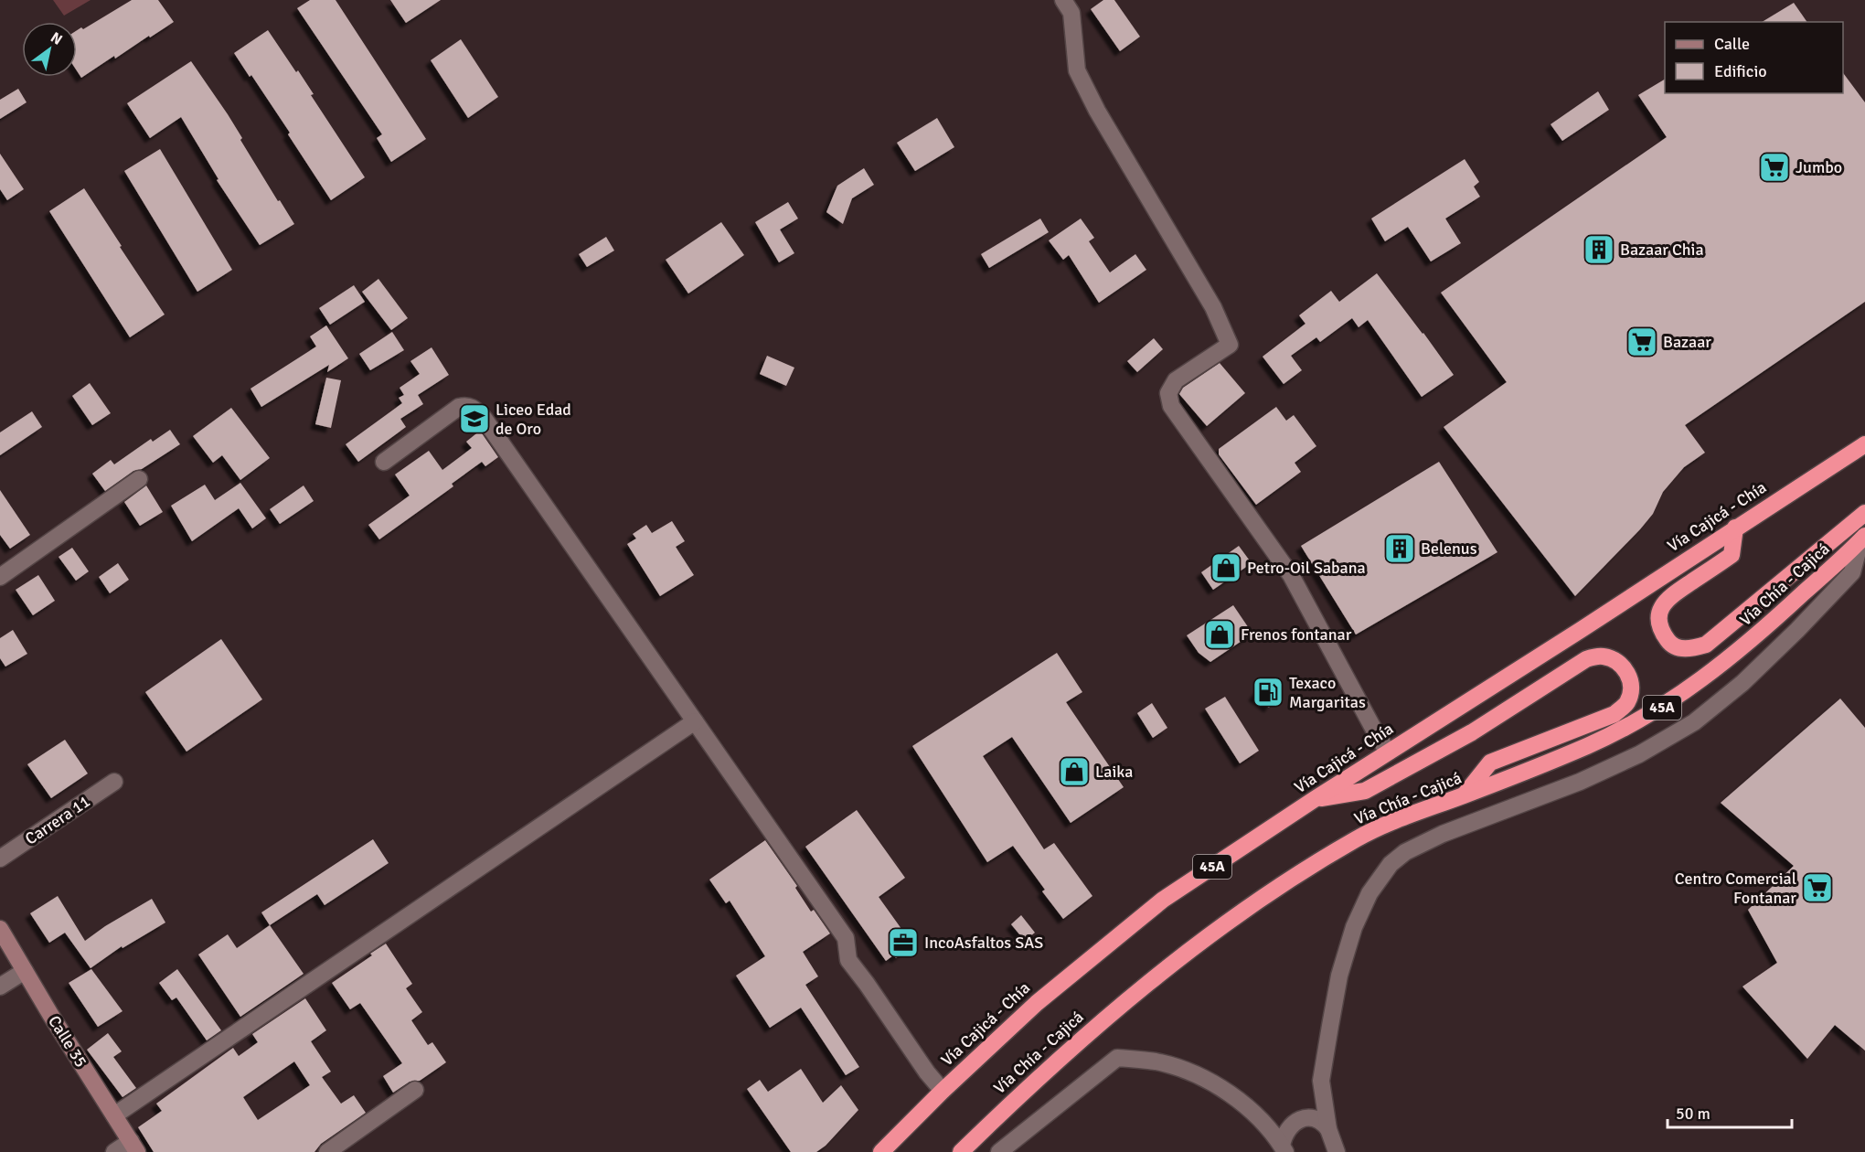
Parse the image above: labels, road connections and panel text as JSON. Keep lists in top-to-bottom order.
{
  "streets": {
    "highway": ["Vía Cajicá - Chía", "Vía Chía - Cajicá", "45A"],
    "street": ["Carrera 11", "Calle 35"]
  },
  "places": {
    "supermarket": ["Jumbo", "Bazaar", "Centro Comercial Fontanar"],
    "building": ["Bazaar Chia", "Belenus"],
    "school or university": ["Liceo Edad de Oro"],
    "shop": ["Petro-Oil Sabana", "Frenos fontanar", "Laika"],
    "fuel station": ["Texaco Margaritas"],
    "office": ["IncoAsfaltos SAS"]
  },
  "legend": ["Calle", "Edificio"],
  "scale_bar": "50 m",
  "north": "top right"
}
